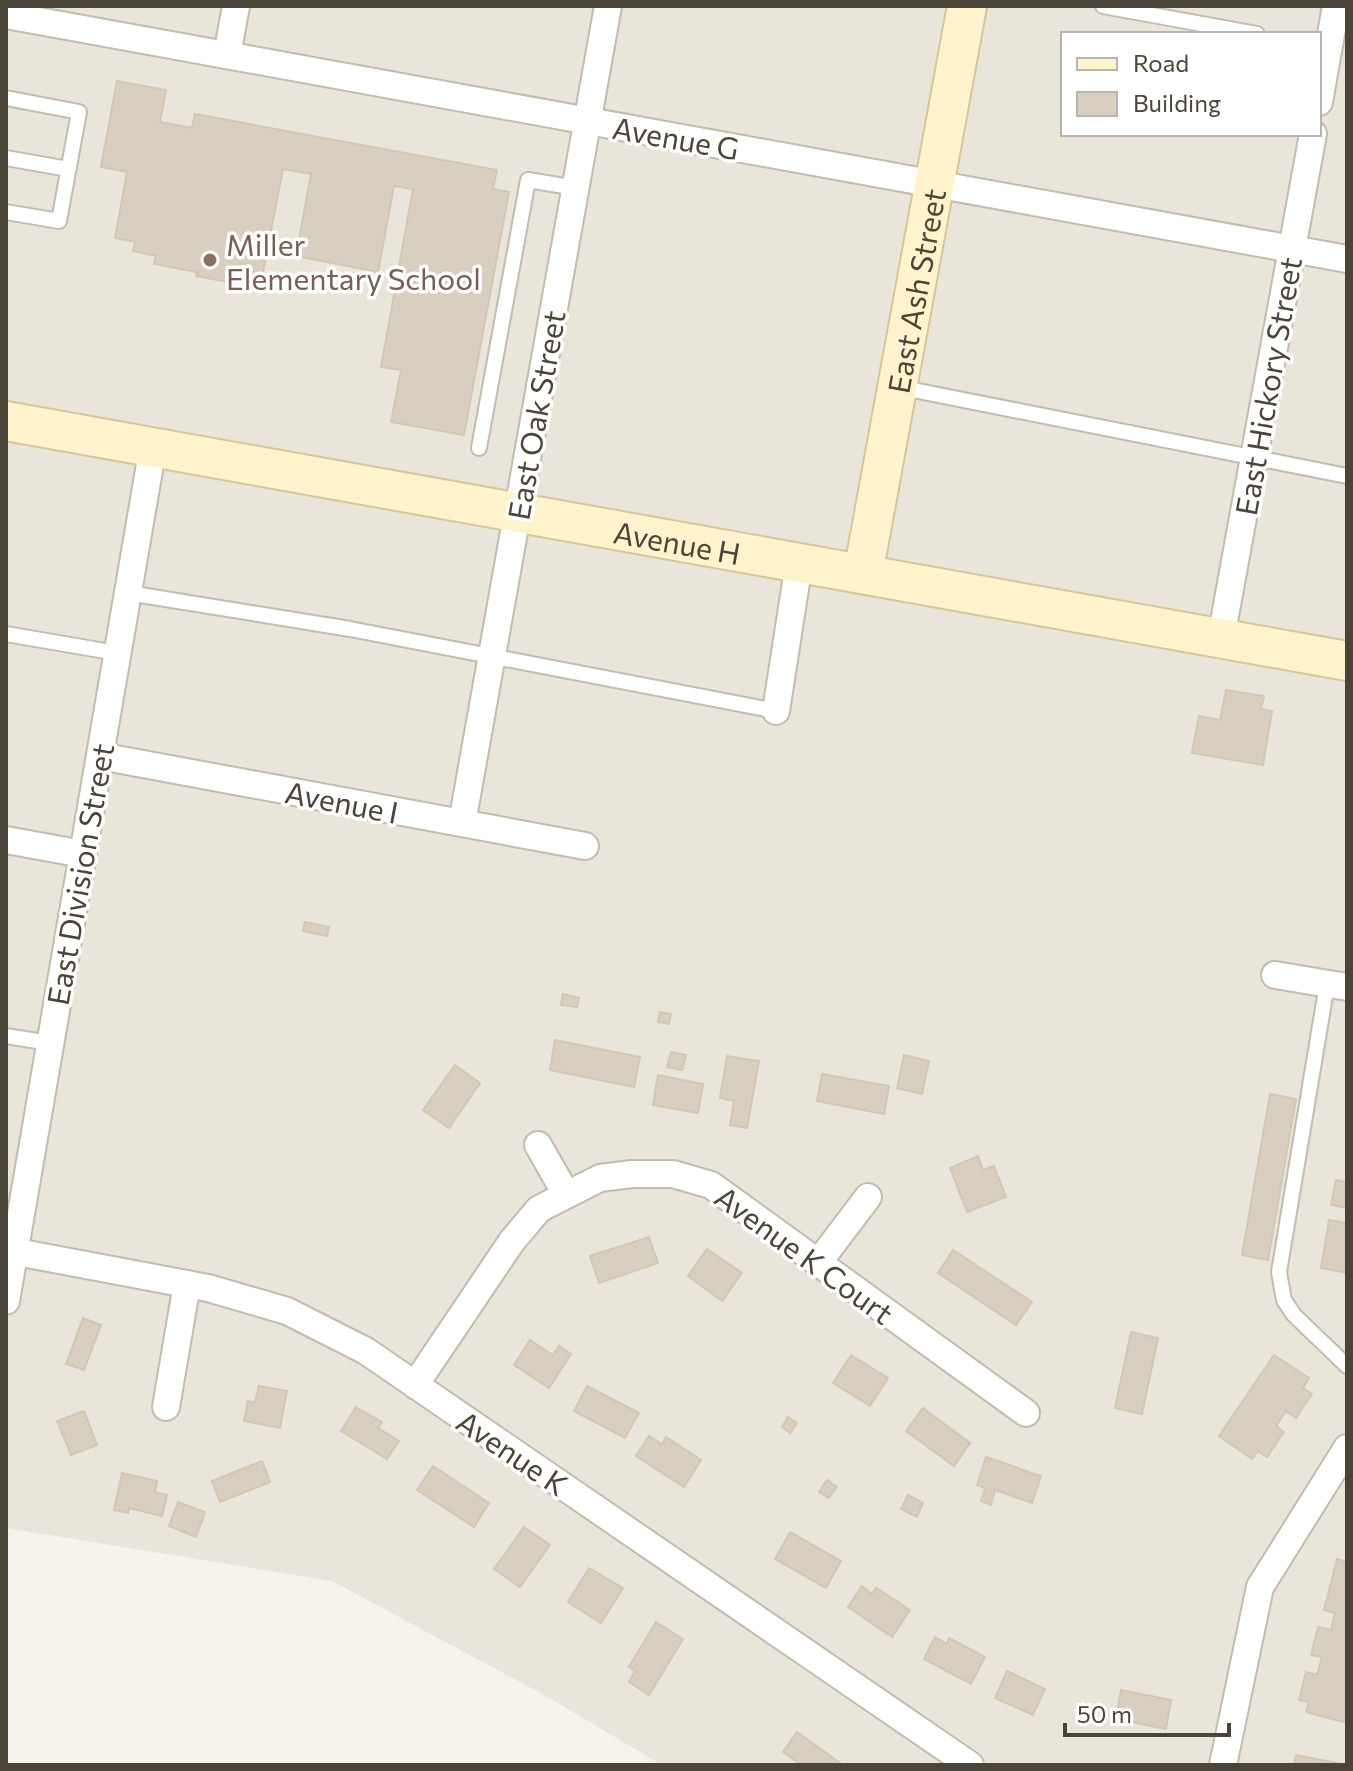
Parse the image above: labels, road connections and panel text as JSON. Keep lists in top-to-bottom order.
{
  "streets": {
    "street": [
      "Avenue G",
      "East Ash Street",
      "East Hickory Street",
      "East Oak Street",
      "Avenue H",
      "Avenue I",
      "East Division Street",
      "Avenue K Court",
      "Avenue K"
    ]
  },
  "crossings": [
    ["Avenue G", "East Ash Street"],
    ["Avenue G", "East Hickory Street"],
    ["Avenue G", "East Oak Street"],
    ["East Ash Street", "Avenue H"],
    ["East Hickory Street", "Avenue H"],
    ["East Oak Street", "Avenue H"],
    ["East Oak Street", "Avenue I"],
    ["Avenue H", "East Division Street"],
    ["Avenue I", "East Division Street"],
    ["East Division Street", "Avenue K"],
    ["Avenue K Court", "Avenue K"]
  ],
  "places": ["Miller Elementary School"],
  "legend": ["Road", "Building"],
  "scale_bar": "50 m"
}
